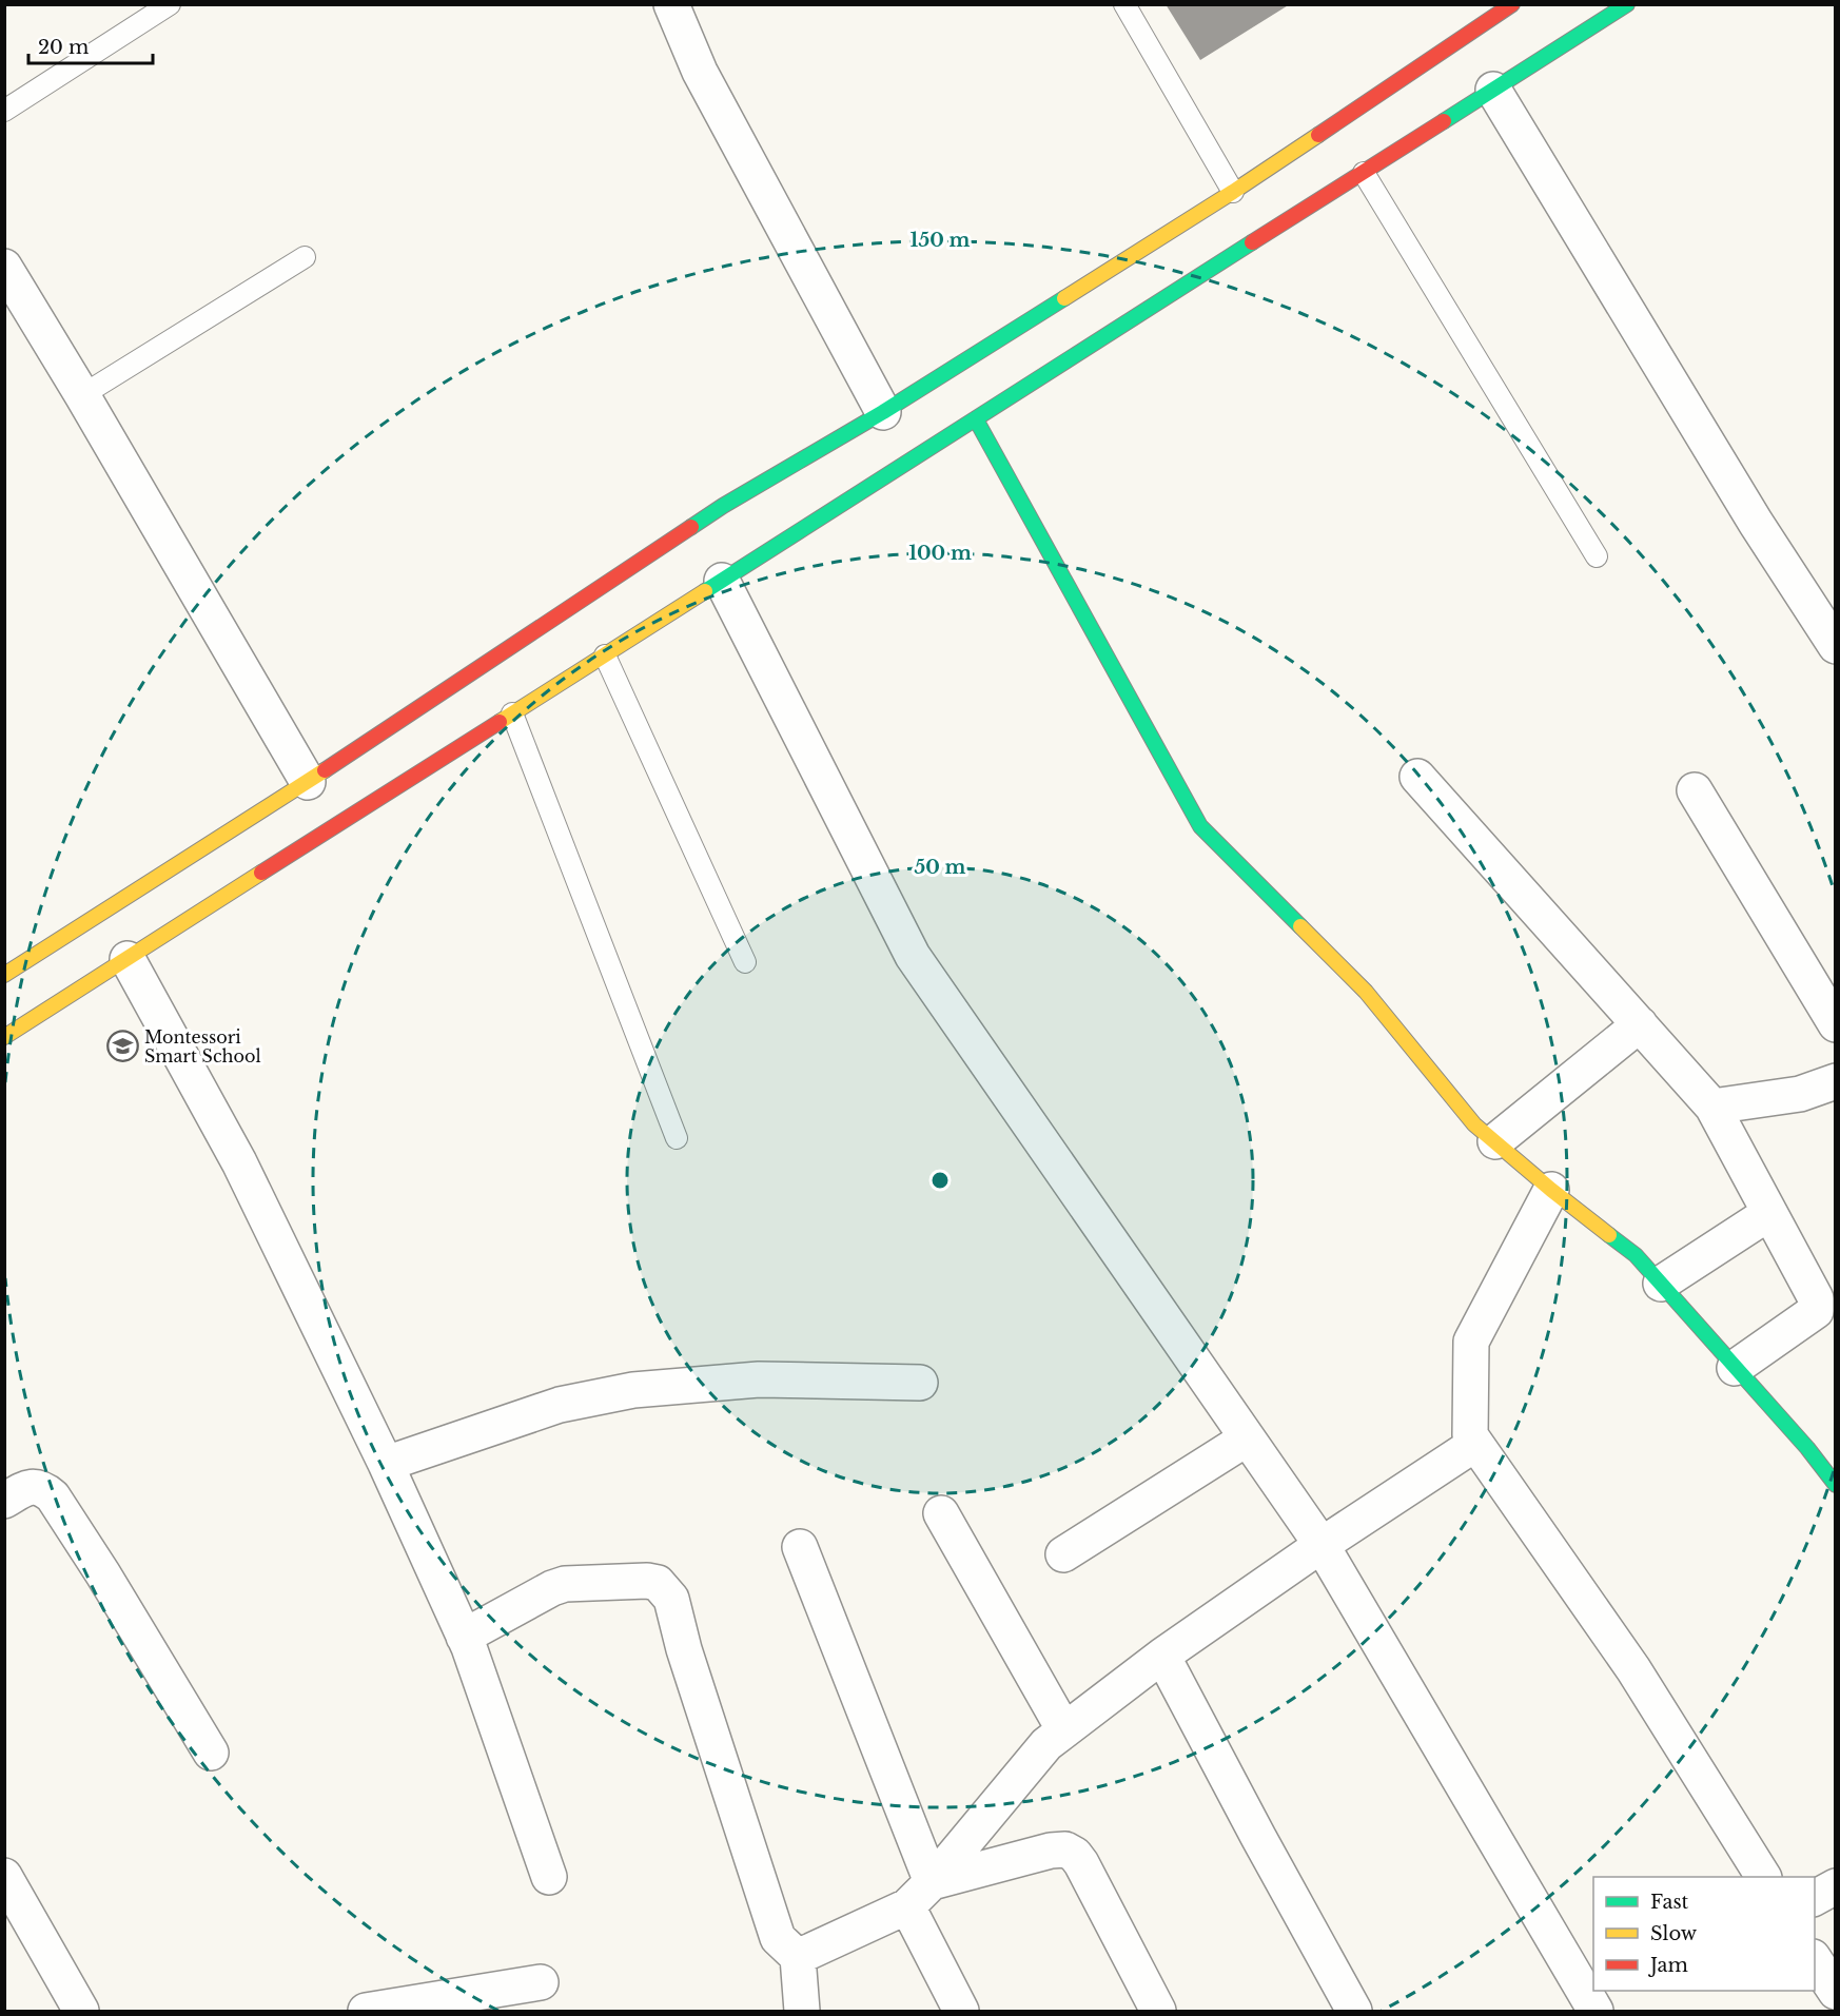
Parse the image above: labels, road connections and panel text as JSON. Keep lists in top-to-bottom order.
{
  "places": {
    "school or university": ["Montessori Smart School"]
  },
  "legend": ["Fast", "Slow", "Jam"],
  "scale_bar": "20 m",
  "rings": ["150 m", "100 m", "50 m"]
}
